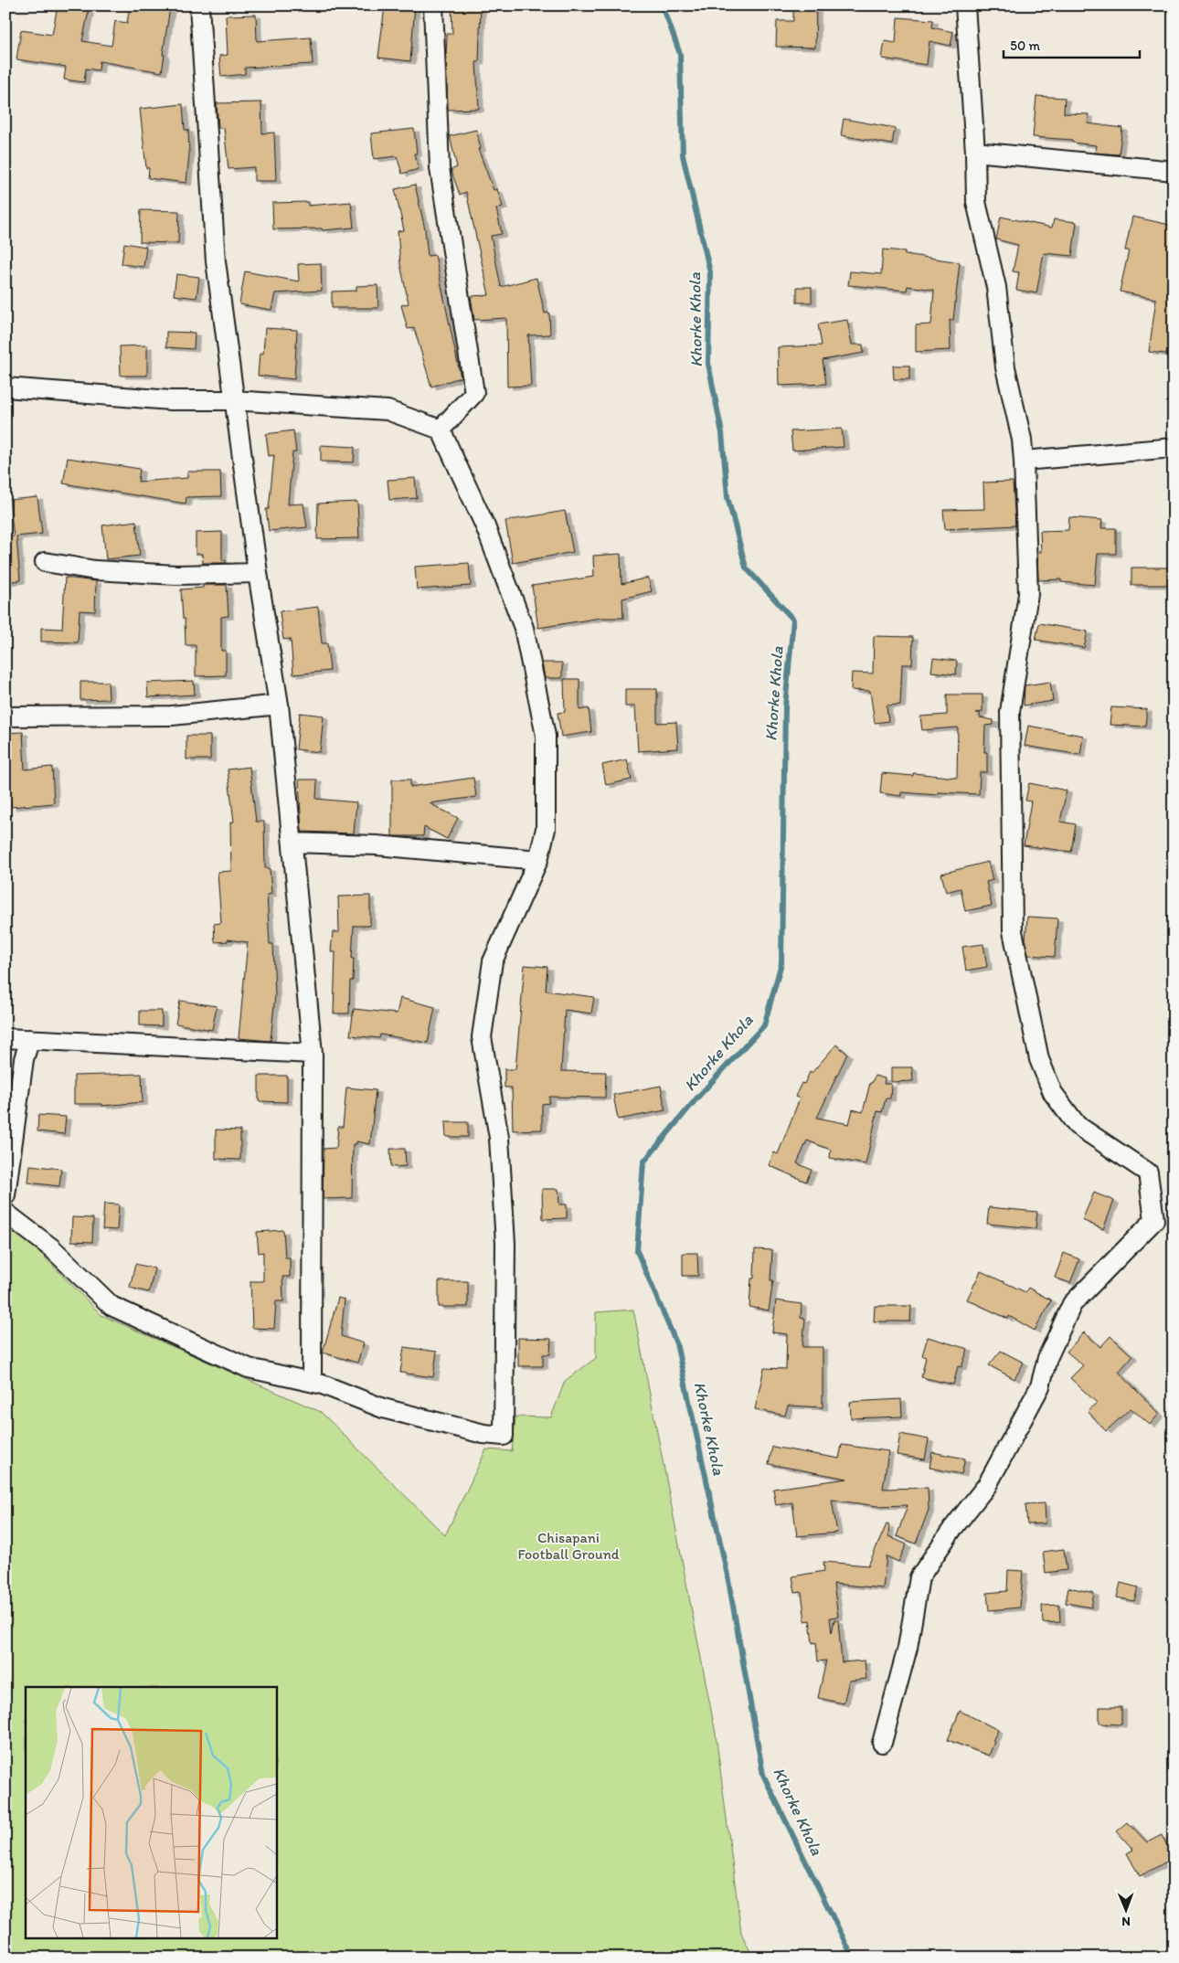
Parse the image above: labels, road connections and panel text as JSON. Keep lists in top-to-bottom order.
{
  "water": ["Khorke Khola"],
  "parks": ["Chisapani Football Ground"],
  "scale_bar": "50 m",
  "north": "bottom"
}
